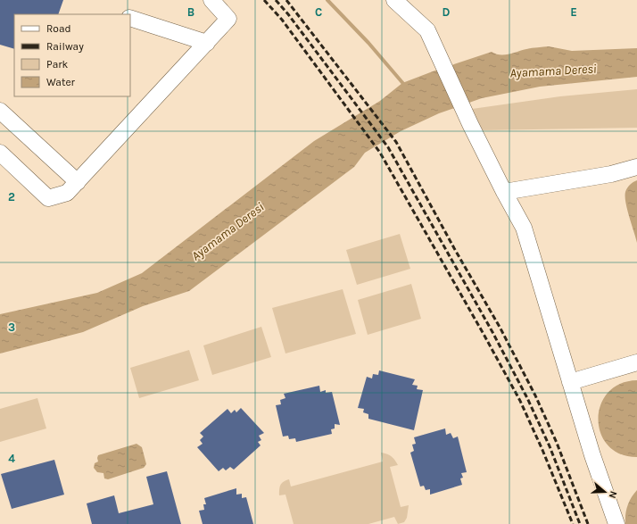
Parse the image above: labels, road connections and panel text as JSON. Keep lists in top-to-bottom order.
{
  "water": ["Ayamama Deresi"],
  "legend": [
    "Road",
    "Railway",
    "Park",
    "Water"
  ],
  "north": "right",
  "grid": {
    "columns": [
      "B",
      "C",
      "D",
      "E"
    ],
    "rows": ["2", "3", "4"]
  }
}
